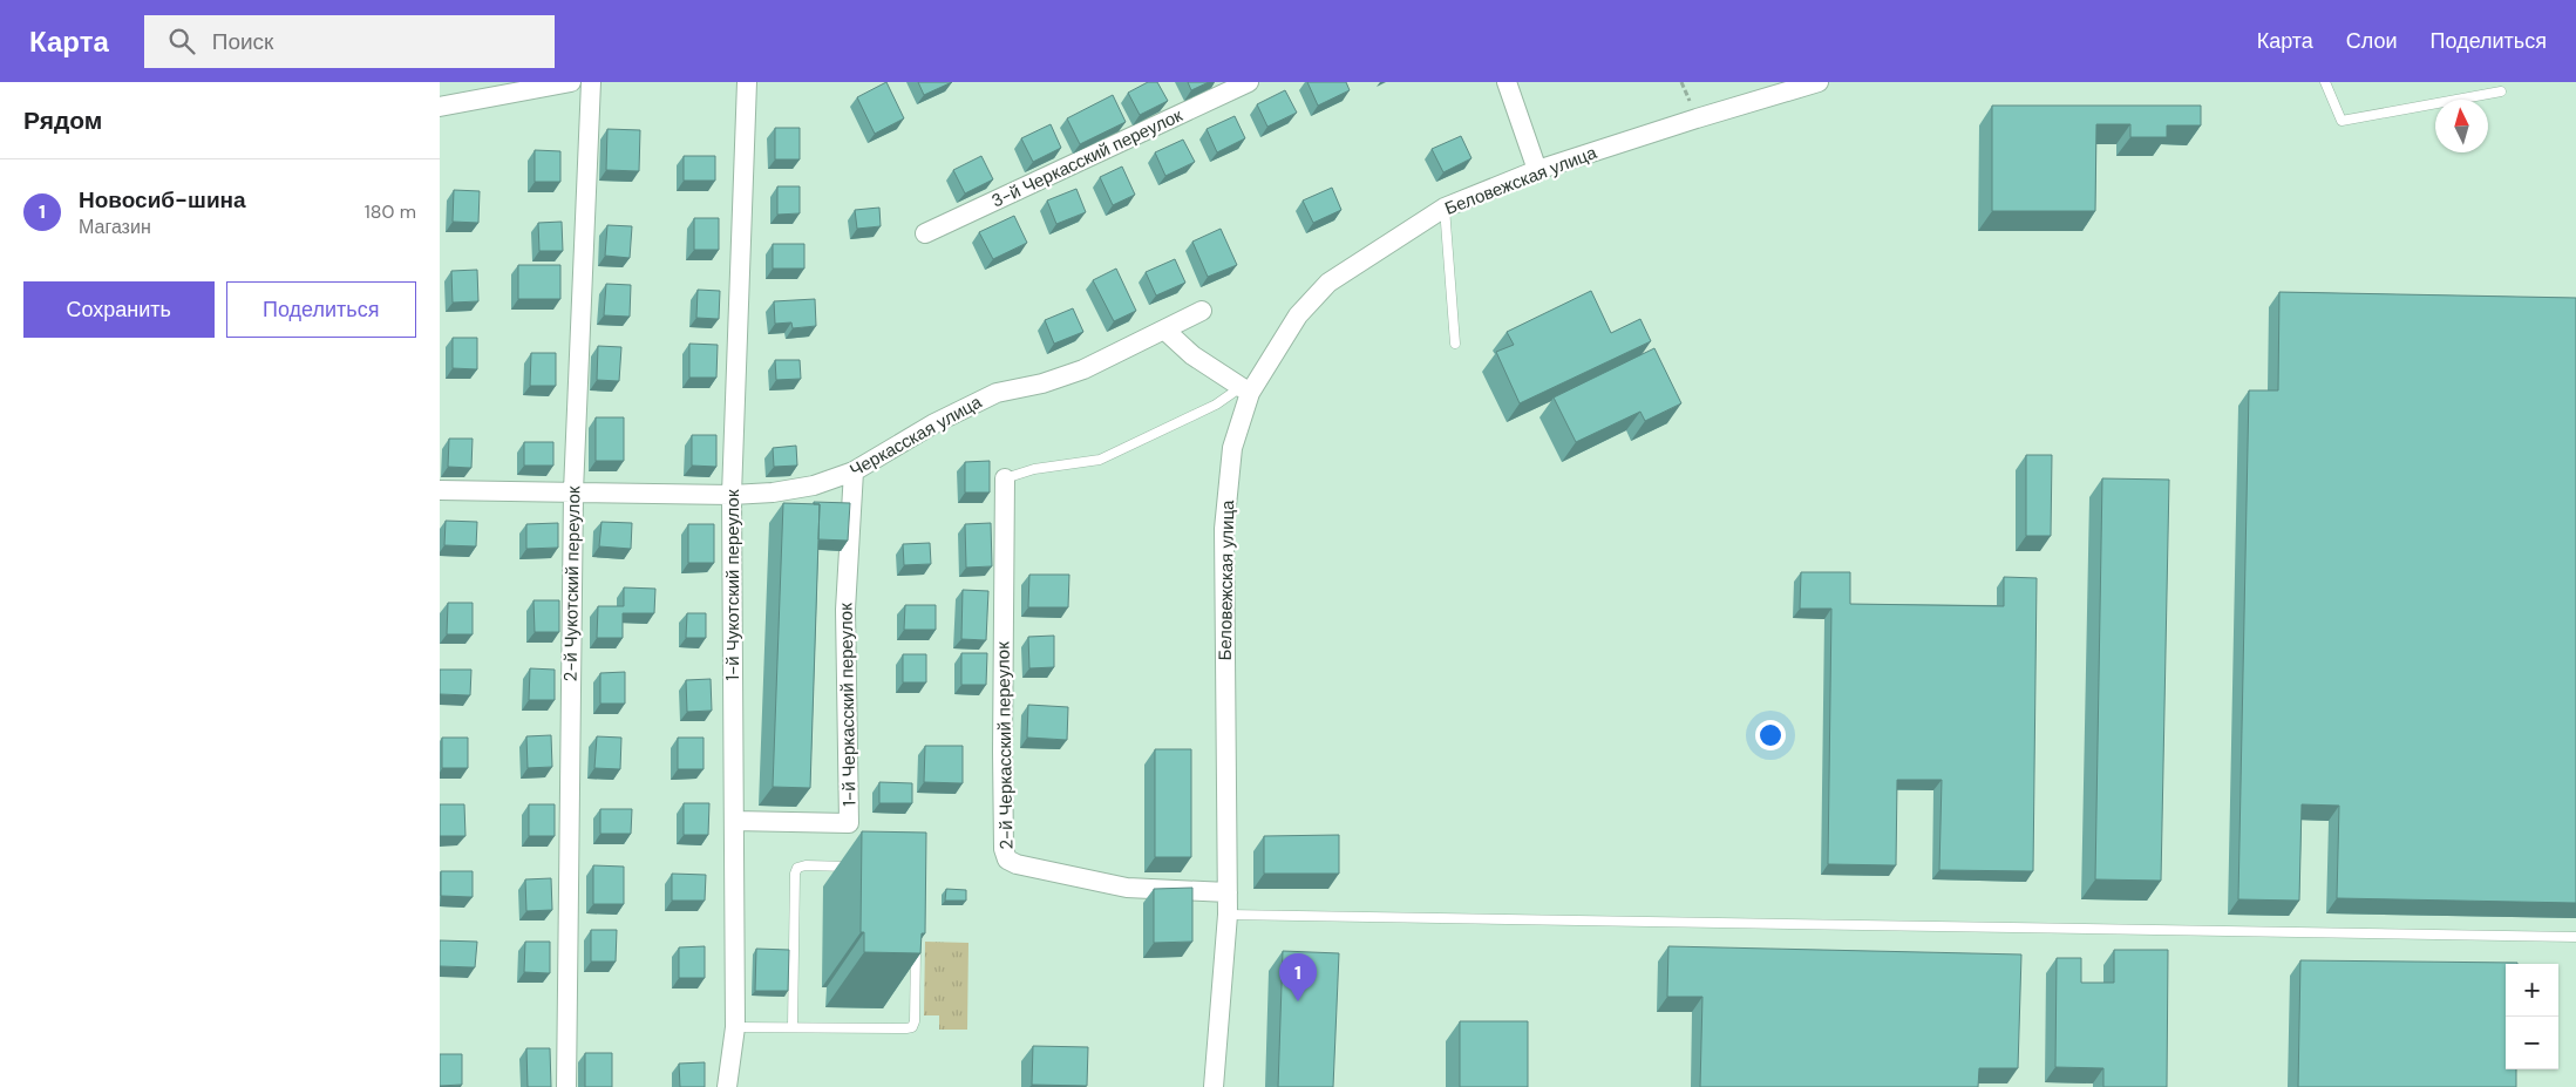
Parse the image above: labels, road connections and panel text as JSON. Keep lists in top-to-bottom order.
{
  "streets": {
    "street": [
      "3-й Черкасский переулок",
      "Беловежская улица",
      "Черкасская улица",
      "2-й Чукотский переулок",
      "1-й Чукотский переулок",
      "1-й Черкасский переулок",
      "2-й Черкасский переулок"
    ]
  },
  "crossings": [
    ["Беловежская улица", "2-й Черкасский переулок"],
    ["Черкасская улица", "2-й Чукотский переулок"],
    ["Черкасская улица", "1-й Чукотский переулок"],
    ["Черкасская улица", "1-й Черкасский переулок"],
    ["1-й Чукотский переулок", "1-й Черкасский переулок"]
  ],
  "north": "top",
  "page": {
    "header": "Карта",
    "search": "Поиск",
    "nav": ["Карта", "Слои", "Поделиться"],
    "heading": "Рядом",
    "list": [
      {
        "mark": "1",
        "name": "Новосиб-шина",
        "note": "Магазин",
        "value": "180 m"
      }
    ],
    "buttons": ["Сохранить", "Поделиться"],
    "pins": "1",
    "map_buttons": ["+", "−"]
  }
}
